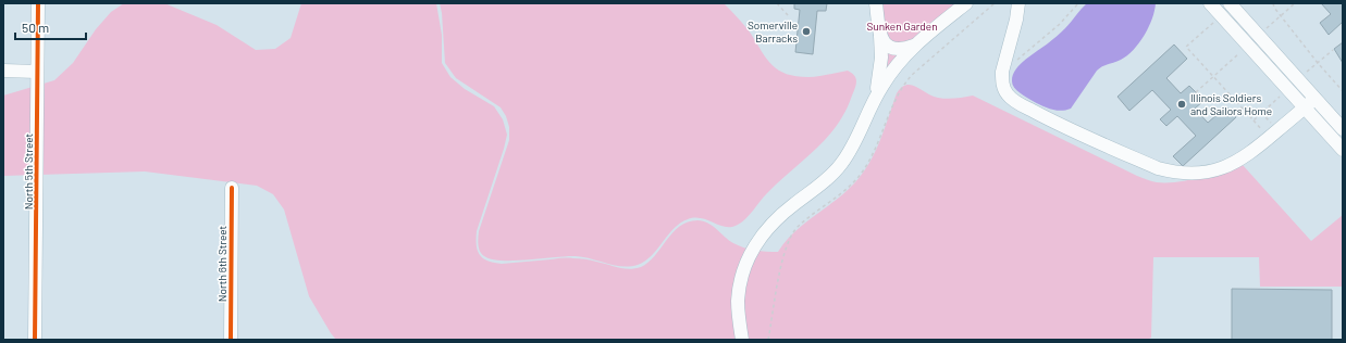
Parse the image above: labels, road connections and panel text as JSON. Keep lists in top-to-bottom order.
{
  "streets": {
    "street": ["North 5th Street", "North 6th Street"]
  },
  "parks": ["Sunken Garden"],
  "places": ["Somerville Barracks", "Illinois Soldiers and Sailors Home"],
  "scale_bar": "50 m"
}
